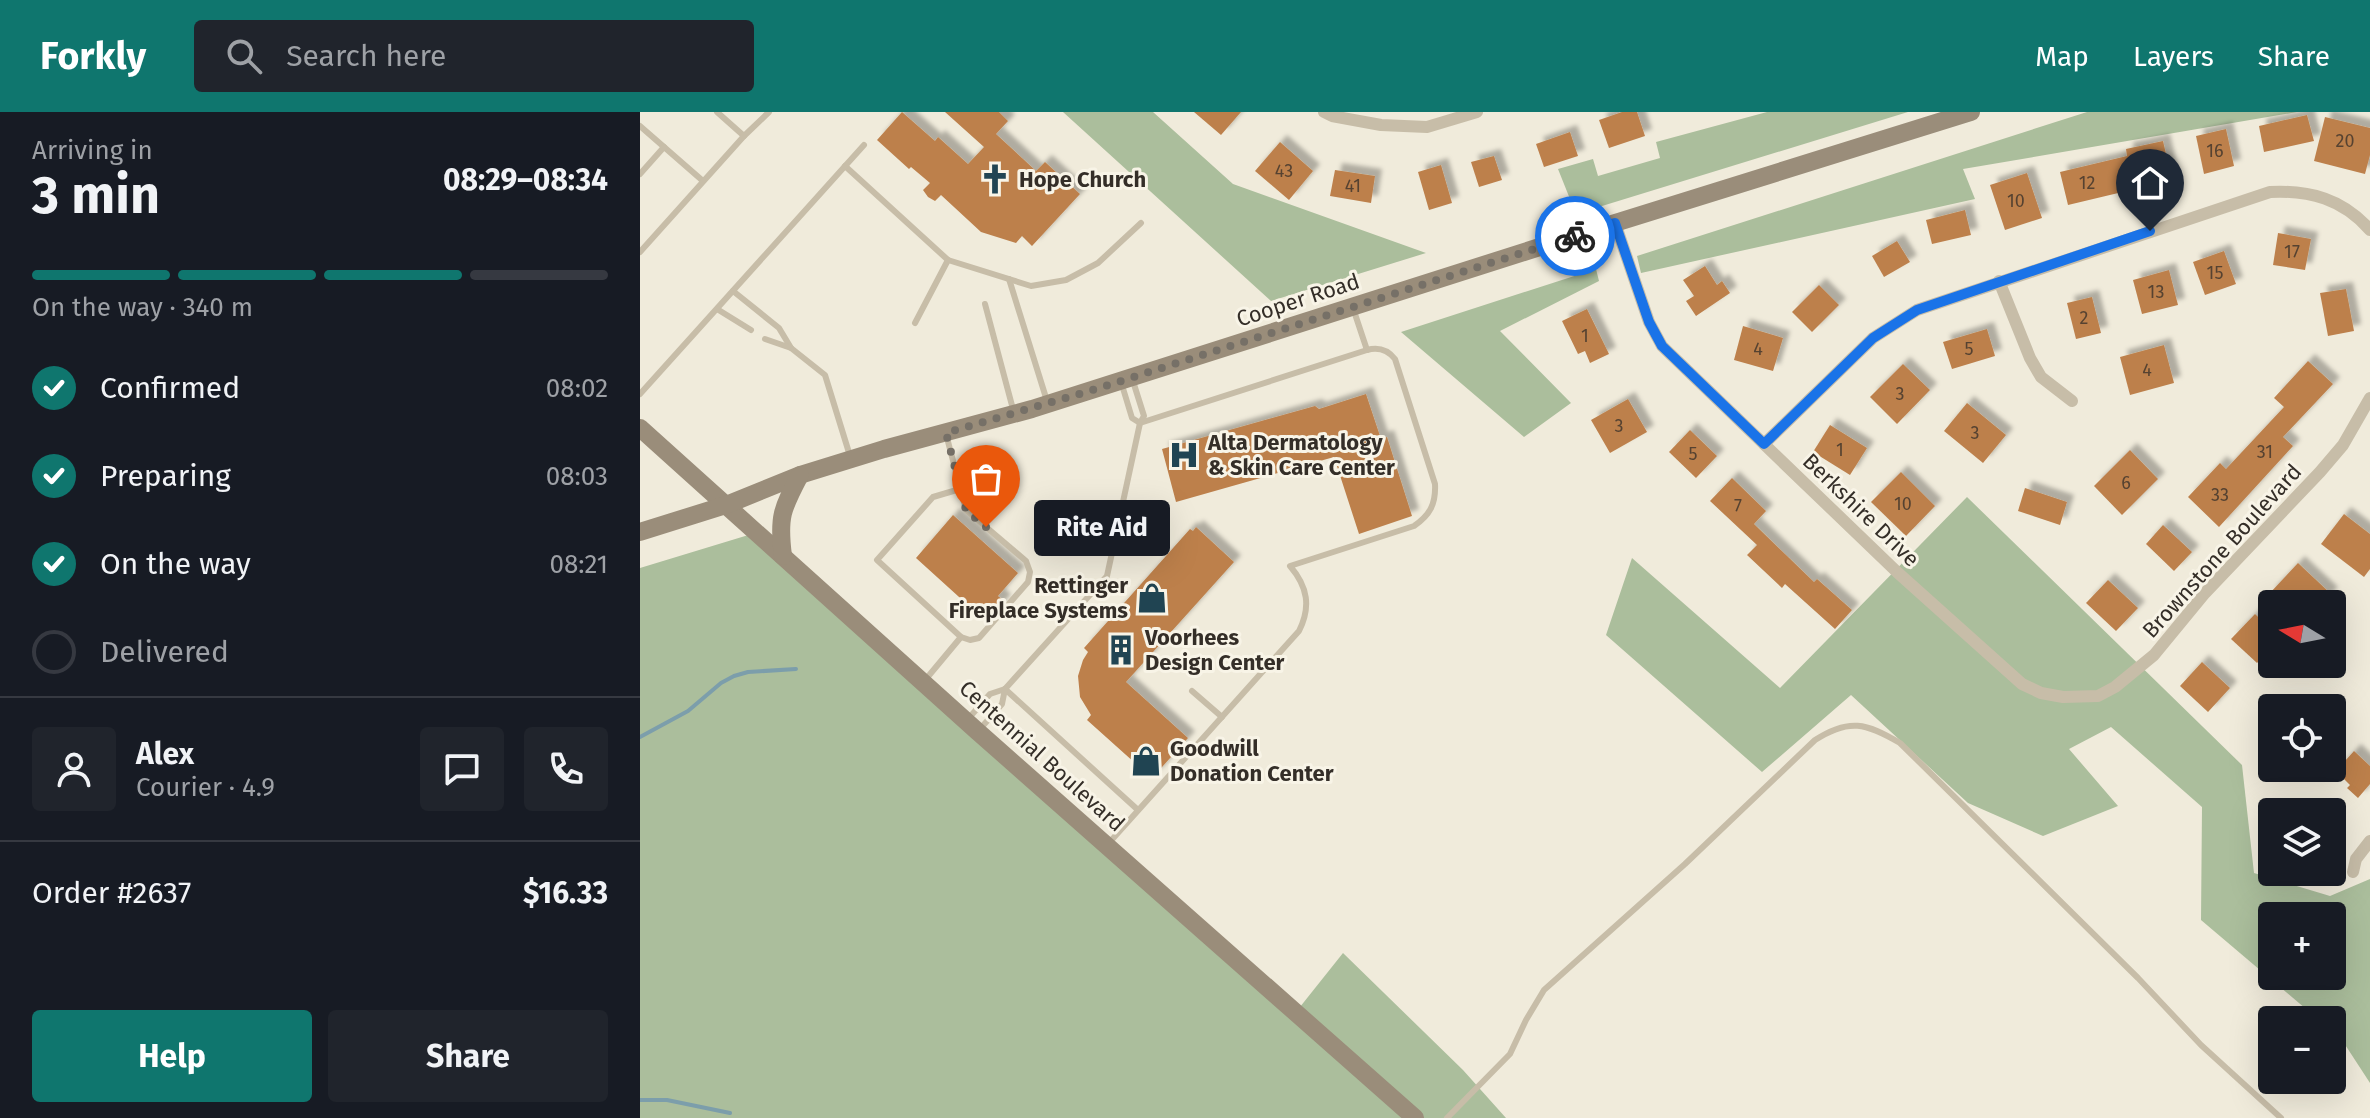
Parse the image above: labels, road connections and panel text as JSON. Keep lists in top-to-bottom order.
{
  "streets": {
    "street": [
      "Cooper Road",
      "Berkshire Drive",
      "Brownstone Boulevard",
      "Centennial Boulevard"
    ]
  },
  "crossings": [
    ["Cooper Road", "Berkshire Drive"],
    ["Cooper Road", "Centennial Boulevard"],
    ["Berkshire Drive", "Brownstone Boulevard"]
  ],
  "places": {
    "church": ["Hope Church"],
    "hospital": ["Alta Dermatology & Skin Care Center"],
    "other": ["Rite Aid"],
    "shop": ["Rettinger Fireplace Systems", "Goodwill Donation Center"],
    "building": ["Voorhees Design Center"]
  },
  "house_numbers": [
    "20",
    "16",
    "43",
    "12",
    "41",
    "10",
    "17",
    "15",
    "13",
    "2",
    "1",
    "4",
    "5",
    "4",
    "3",
    "3",
    "3",
    "1",
    "31",
    "5",
    "6",
    "33",
    "10",
    "7"
  ],
  "north": "left",
  "page": {
    "header": "Forkly",
    "search": "Search here",
    "nav": ["Map", "Layers", "Share"],
    "heading": ["3 min", "Arriving in", "08:29–08:34"],
    "panel": [
      "Alex",
      "Courier · 4.9",
      "Order #2637",
      "$16.33"
    ],
    "bar": "On the way · 340 m",
    "list": [
      ["Confirmed", "08:02"],
      ["Preparing", "08:03"],
      ["On the way", "08:21"],
      "Delivered"
    ],
    "bubble": "Rite Aid",
    "map_buttons": ["+", "−"],
    "buttons": ["Help", "Share"]
  }
}
